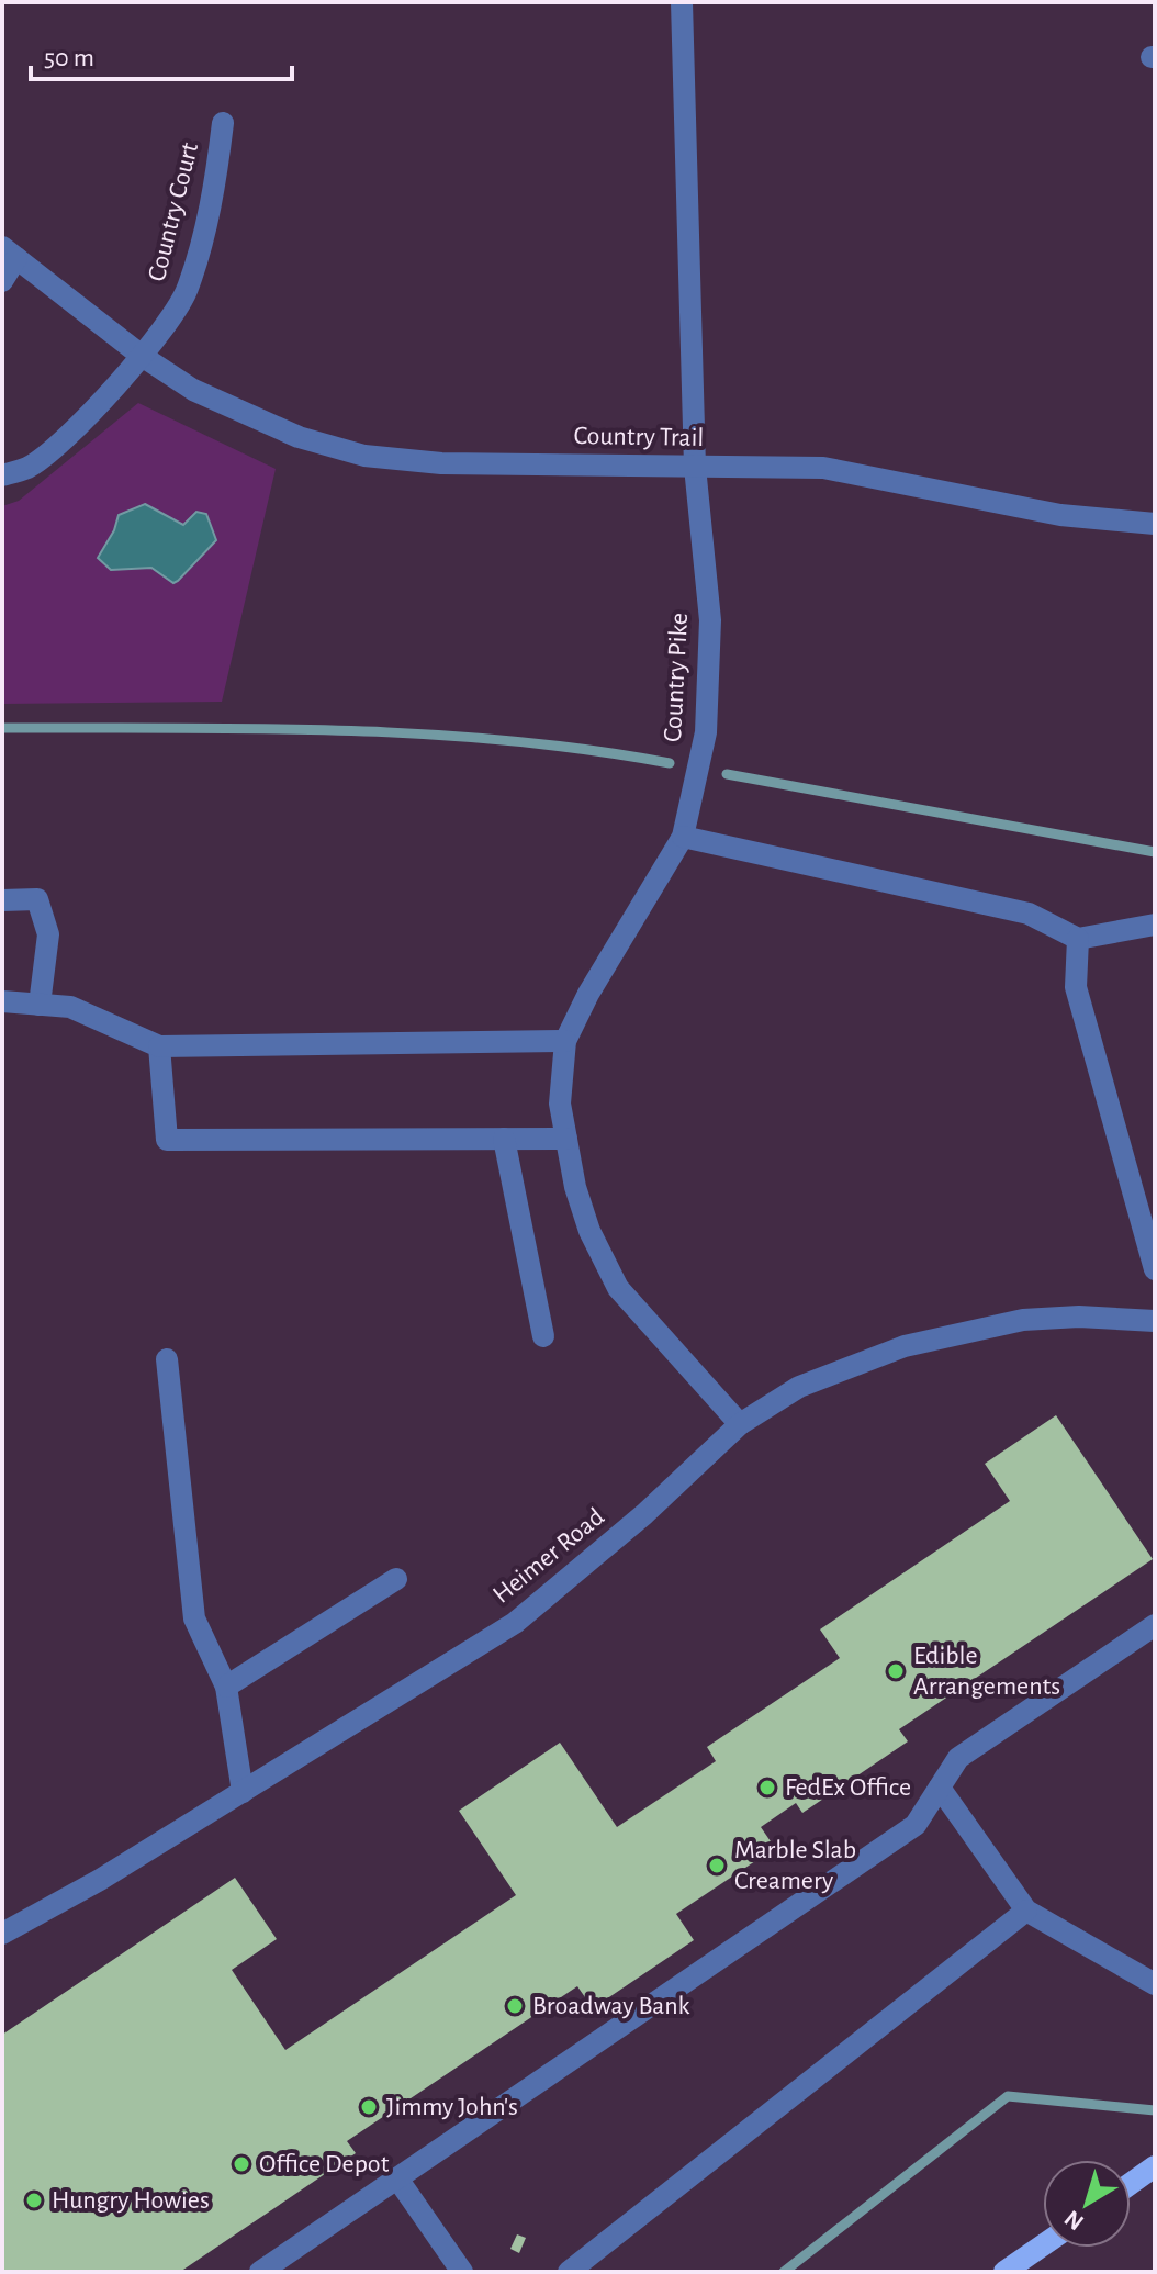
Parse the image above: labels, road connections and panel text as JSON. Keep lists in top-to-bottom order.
{
  "streets": {
    "street": [
      "Country Court",
      "Country Trail",
      "Country Pike",
      "Heimer Road"
    ]
  },
  "crossings": [
    ["Country Court", "Country Trail"],
    ["Country Trail", "Country Pike"],
    ["Country Pike", "Heimer Road"]
  ],
  "places": [
    "Edible Arrangements",
    "FedEx Office",
    "Marble Slab Creamery",
    "Broadway Bank",
    "Jimmy John's",
    "Office Depot",
    "Hungry Howies"
  ],
  "scale_bar": "50 m",
  "north": "bottom left"
}
